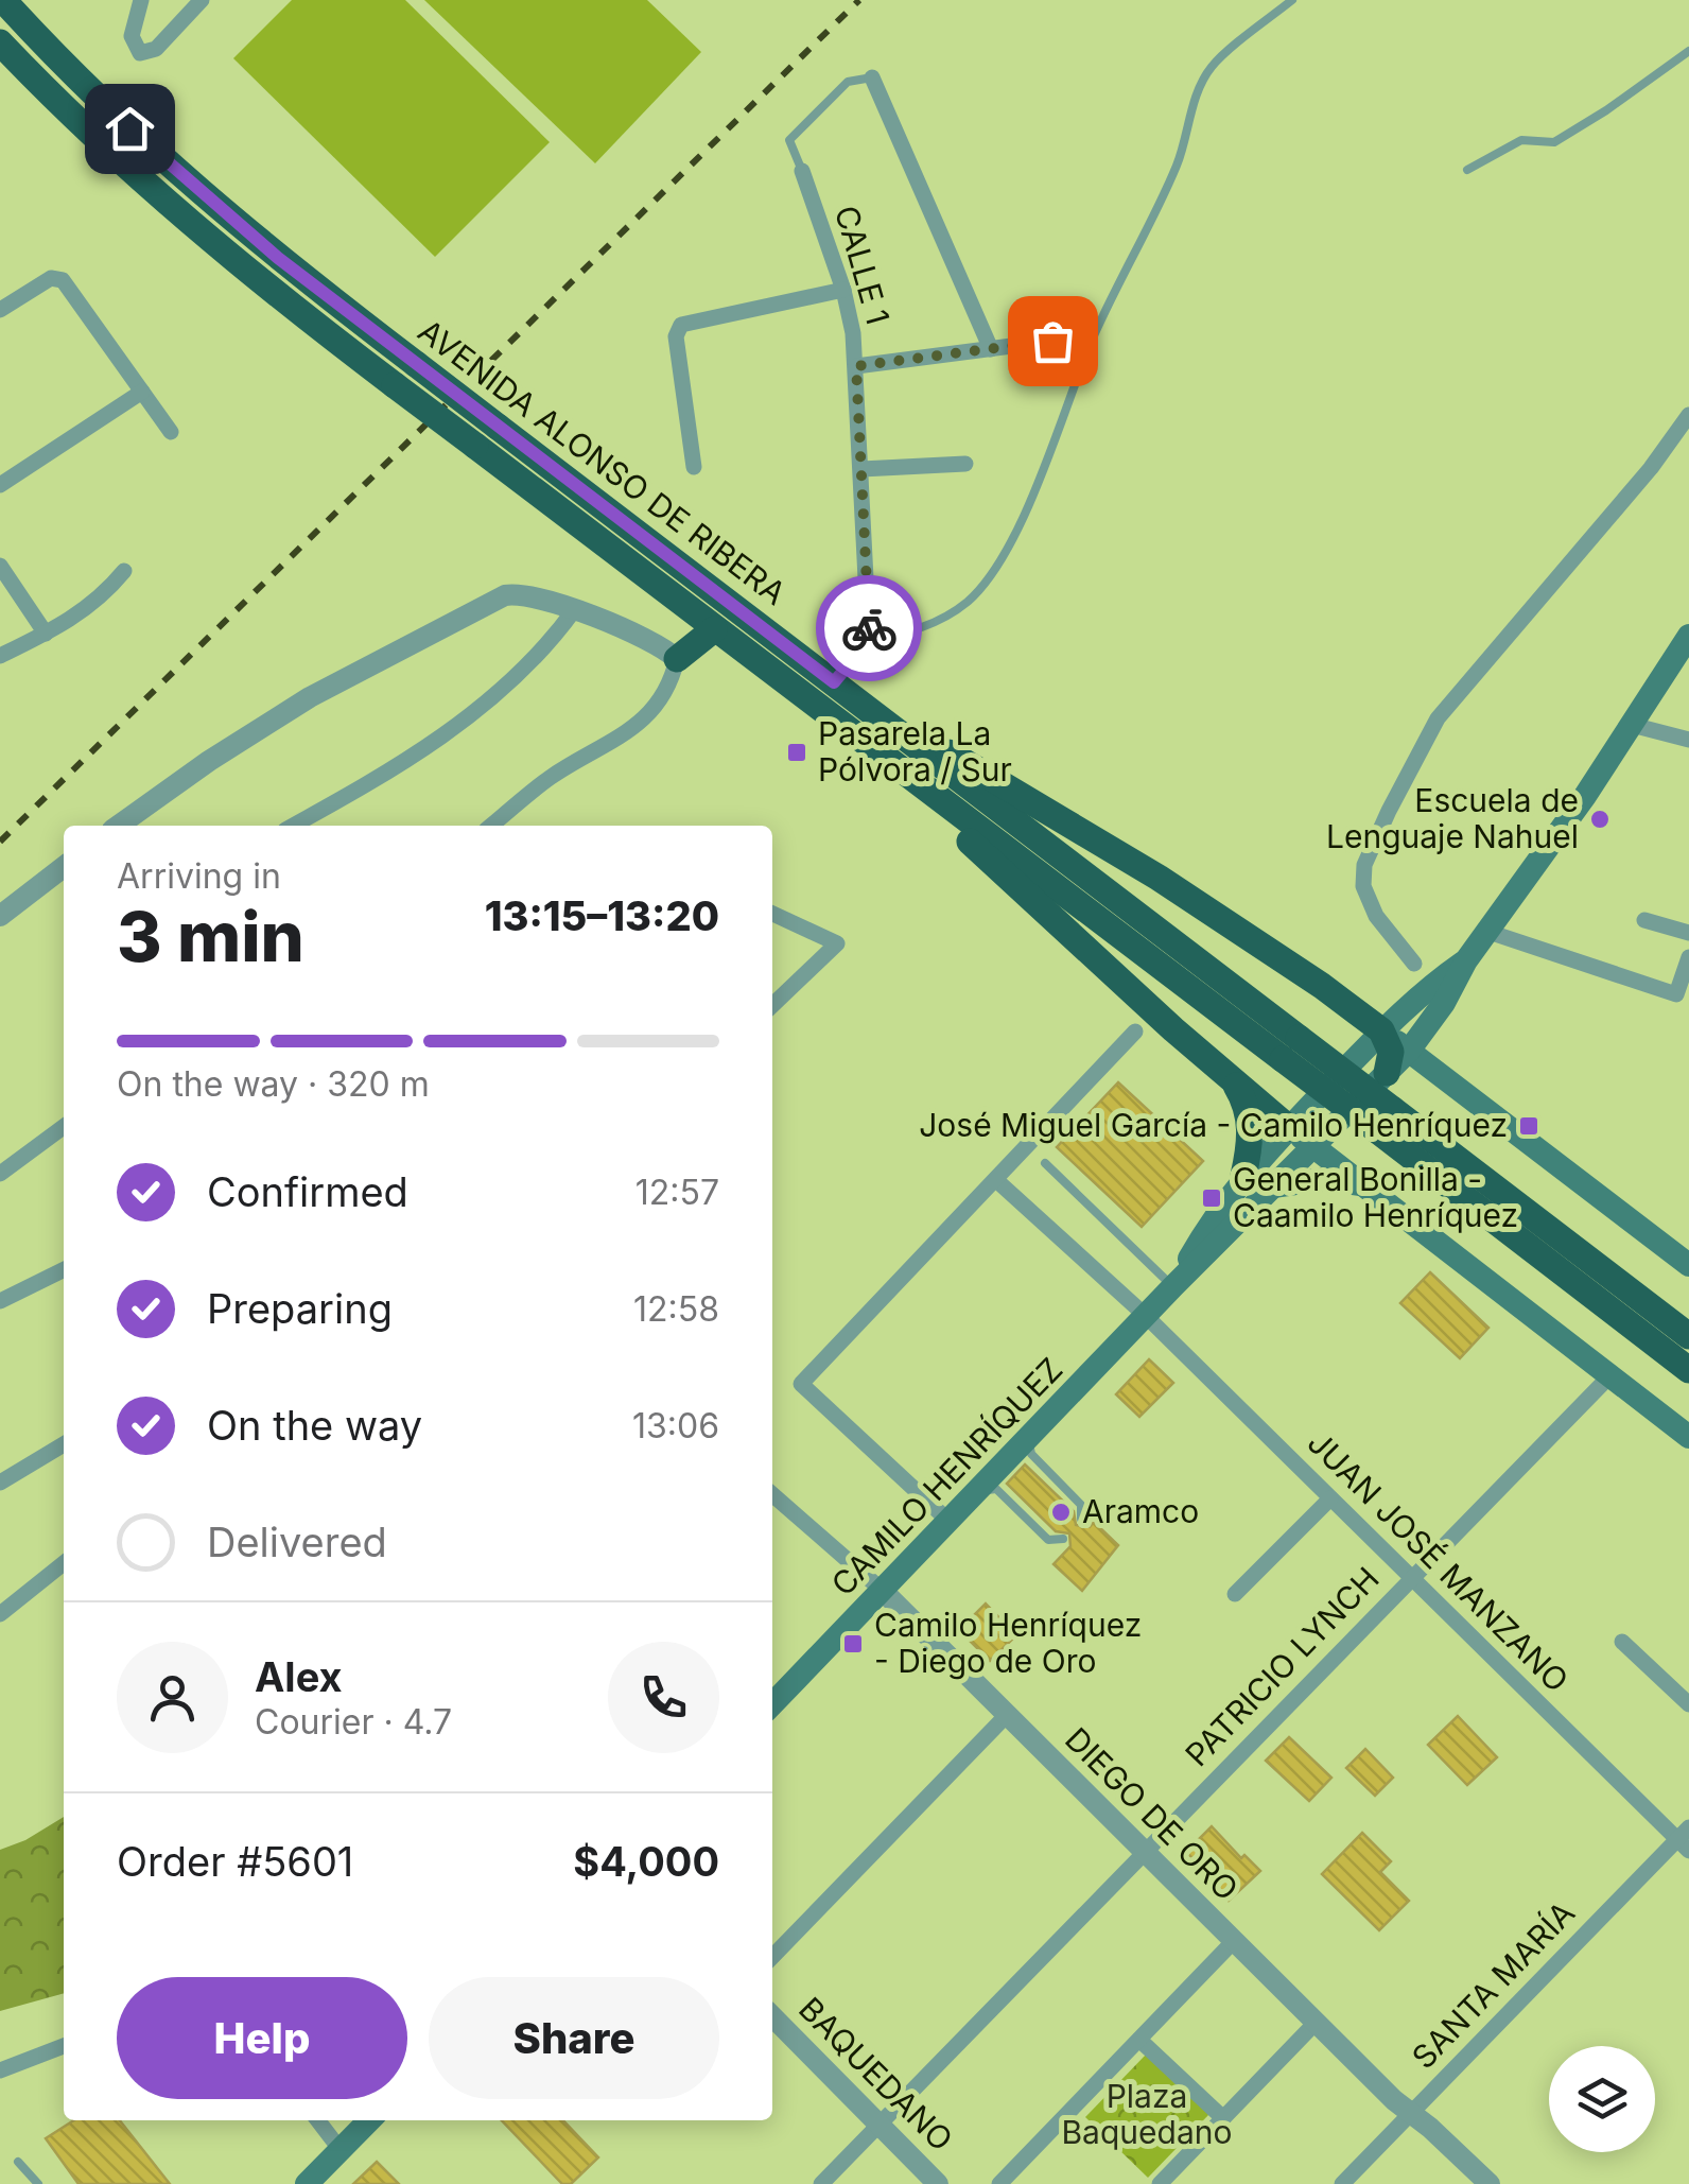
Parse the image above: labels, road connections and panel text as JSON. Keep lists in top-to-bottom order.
{
  "streets": {
    "highway": ["AVENIDA ALONSO DE RIBERA"],
    "main road": ["CAMILO HENRÍQUEZ"],
    "street": [
      "CALLE 1",
      "JUAN JOSÉ MANZANO",
      "PATRICIO LYNCH",
      "DIEGO DE ORO",
      "SANTA MARÍA",
      "BAQUEDANO"
    ]
  },
  "crossings": [
    ["CAMILO HENRÍQUEZ", "JUAN JOSÉ MANZANO"],
    ["CAMILO HENRÍQUEZ", "DIEGO DE ORO"],
    ["JUAN JOSÉ MANZANO", "PATRICIO LYNCH"],
    ["JUAN JOSÉ MANZANO", "SANTA MARÍA"],
    ["PATRICIO LYNCH", "DIEGO DE ORO"],
    ["PATRICIO LYNCH", "BAQUEDANO"],
    ["DIEGO DE ORO", "SANTA MARÍA"]
  ],
  "parks": ["Plaza Baquedano"],
  "places": {
    "transit": [
      "Pasarela La Pólvora / Sur",
      "José Miguel García - Camilo Henríquez",
      "General Bonilla - Caamilo Henríquez",
      "Camilo Henríquez - Diego de Oro"
    ],
    "other": ["Escuela de Lenguaje Nahuel", "Aramco"]
  },
  "page": {
    "heading": ["3 min", "Arriving in", "13:15–13:20"],
    "panel": [
      "Alex",
      "Courier · 4.7",
      "Order #5601",
      "$4,000"
    ],
    "bar": "On the way · 320 m",
    "list": [
      ["Confirmed", "12:57"],
      ["Preparing", "12:58"],
      ["On the way", "13:06"],
      "Delivered"
    ],
    "buttons": ["Help", "Share"]
  }
}
